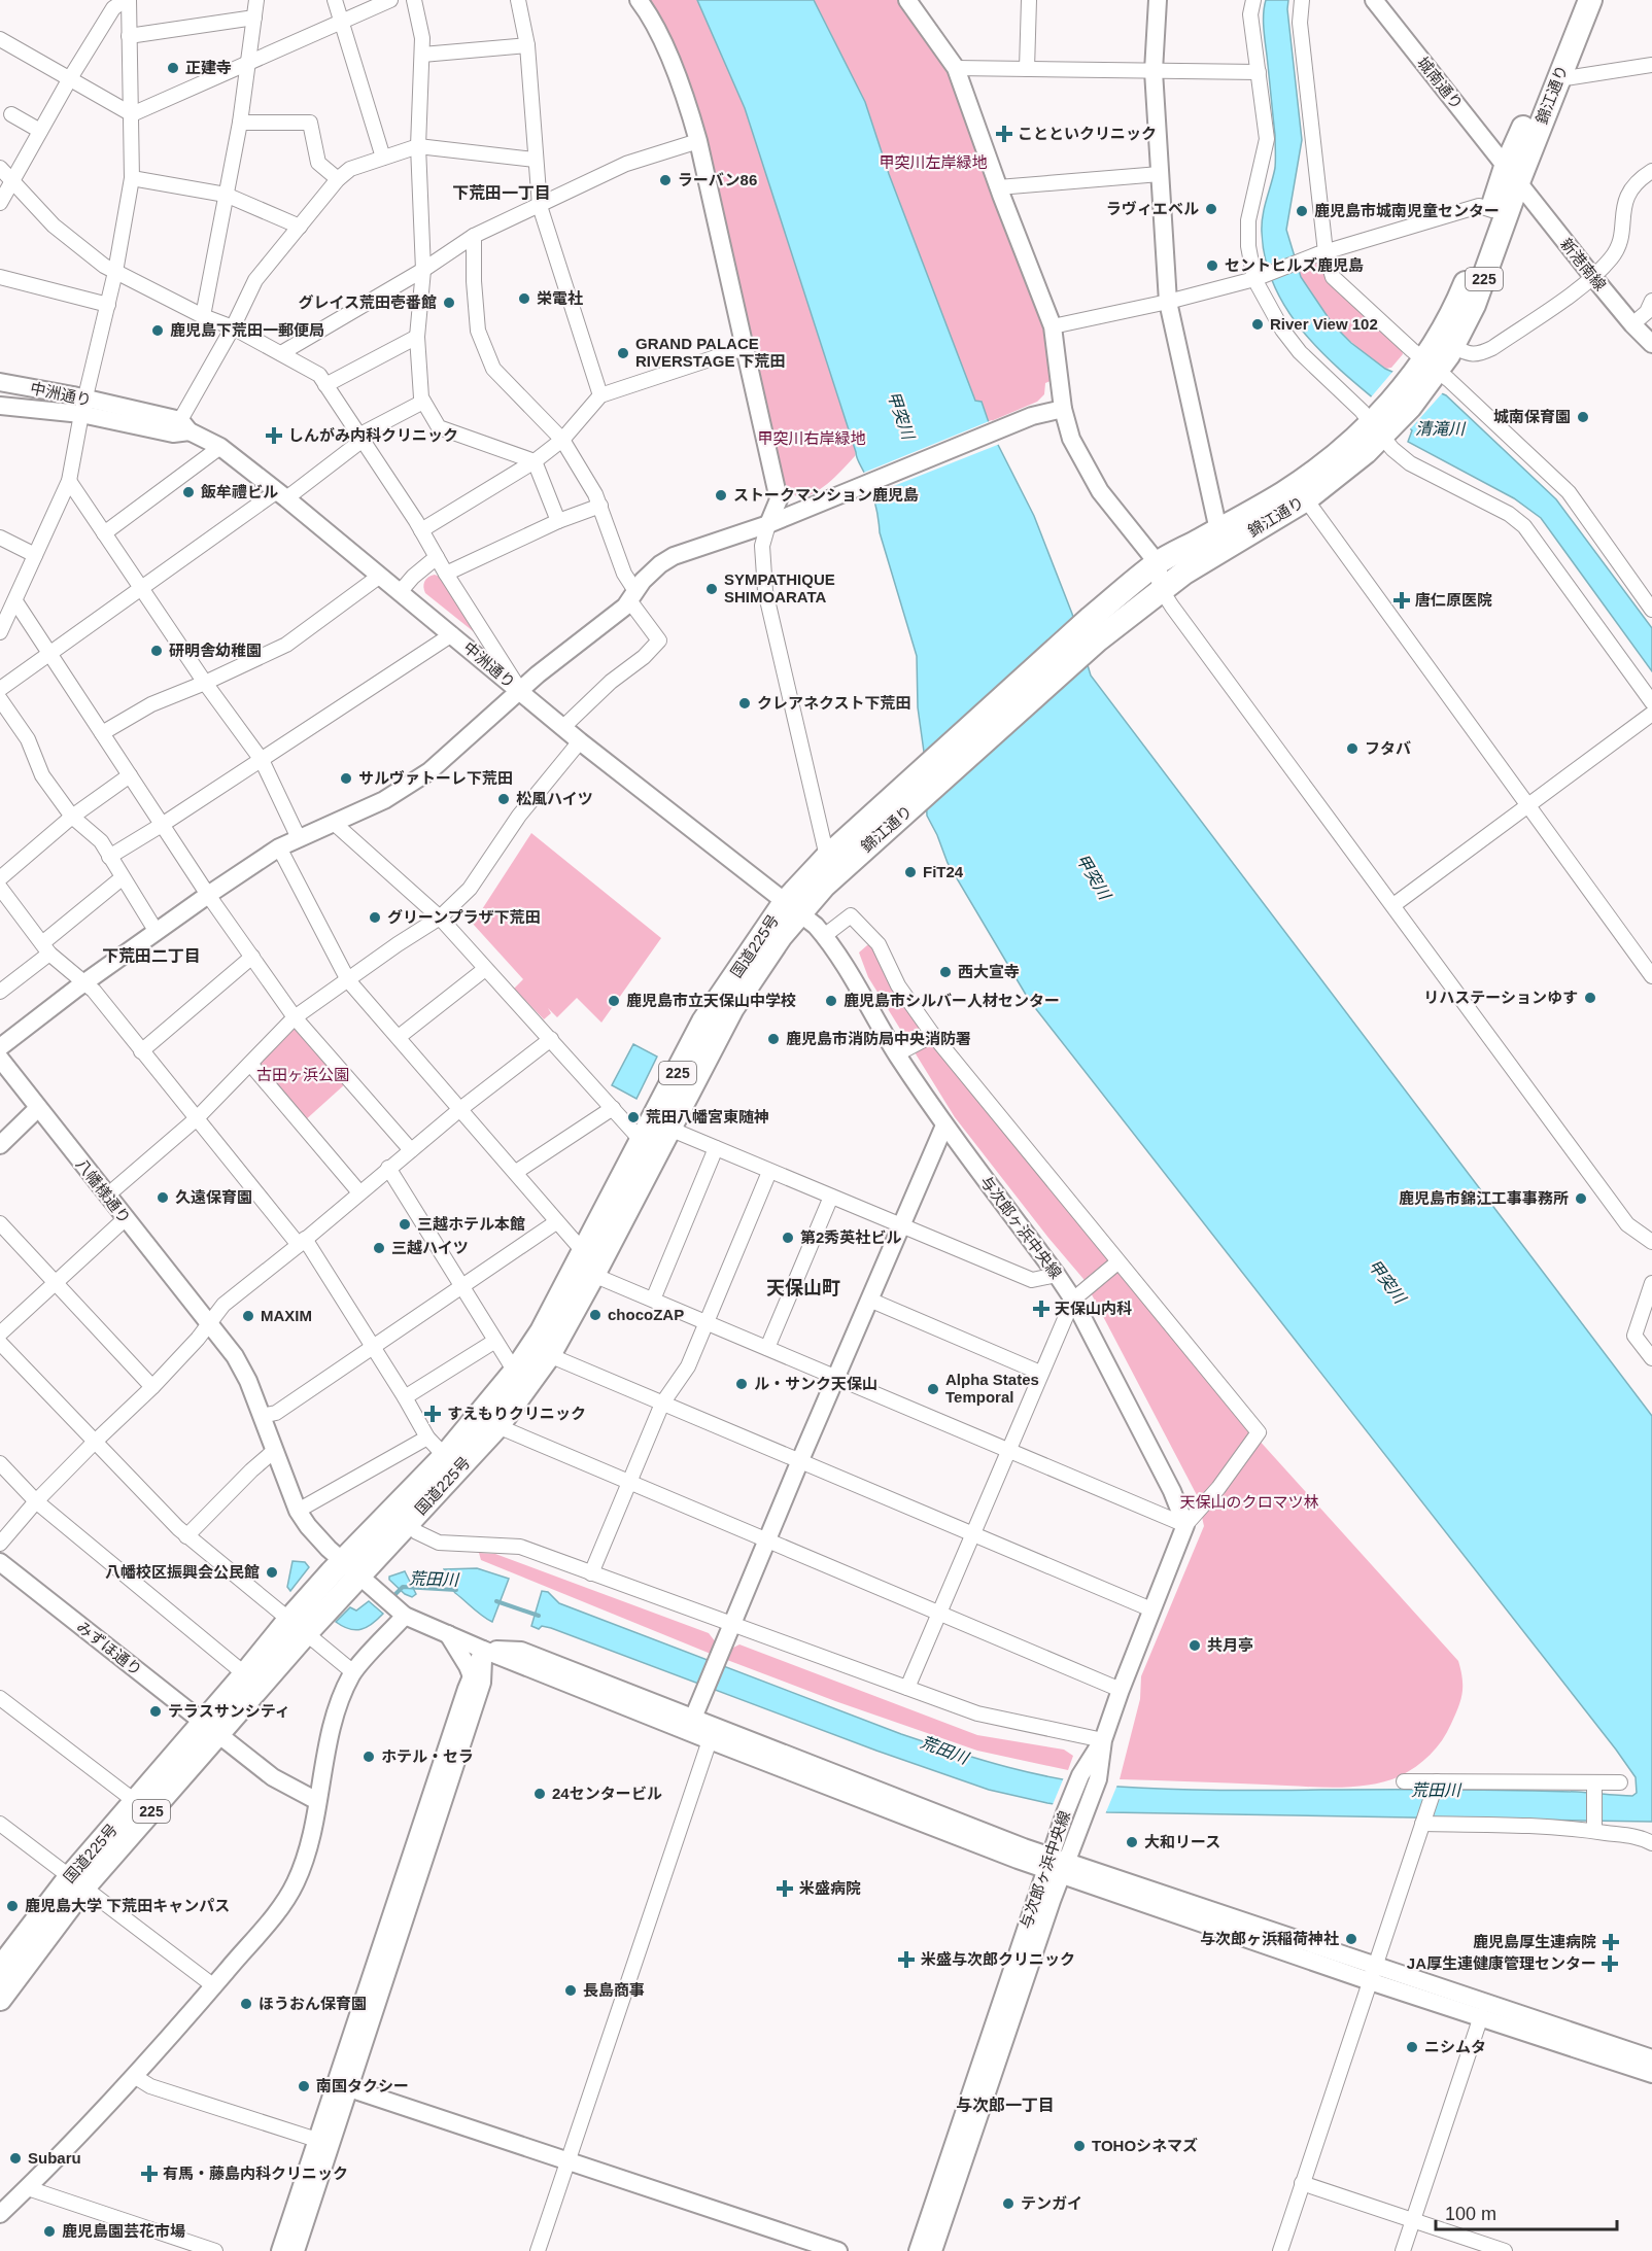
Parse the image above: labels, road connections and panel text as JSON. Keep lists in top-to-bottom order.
{
  "streets": {
    "highway": ["錦江通り", "225", "国道225号"],
    "street": [
      "城南通り",
      "新港南線",
      "中洲通り",
      "八幡様通り",
      "与次郎ヶ浜中央線",
      "みずほ通り"
    ]
  },
  "crossings": [
    ["城南通り", "錦江通り"],
    ["城南通り", "新港南線"],
    ["錦江通り", "新港南線"],
    ["錦江通り", "中洲通り"],
    ["錦江通り", "国道225号"],
    ["錦江通り", "与次郎ヶ浜中央線"],
    ["中洲通り", "国道225号"],
    ["中洲通り", "与次郎ヶ浜中央線"],
    ["国道225号", "与次郎ヶ浜中央線"],
    ["国道225号", "みずほ通り"]
  ],
  "districts": [
    "下荒田一丁目",
    "下荒田二丁目",
    "天保山町",
    "与次郎一丁目"
  ],
  "water": ["甲突川", "清滝川", "荒田川"],
  "parks": [
    "甲突川左岸緑地",
    "甲突川右岸緑地",
    "古田ヶ浜公園",
    "天保山のクロマツ林"
  ],
  "places": {
    "other": [
      "正建寺",
      "ラーバン86",
      "ラヴィエベル",
      "鹿児島市城南児童センター",
      "セントヒルズ鹿児島",
      "栄電社",
      "グレイス荒田壱番館",
      "River View 102",
      "鹿児島下荒田一郵便局",
      "GRAND PALACE RIVERSTAGE 下荒田",
      "城南保育園",
      "飯牟禮ビル",
      "ストークマンション鹿児島",
      "SYMPATHIQUE SHIMOARATA",
      "研明舎幼稚園",
      "クレアネクスト下荒田",
      "フタバ",
      "サルヴァトーレ下荒田",
      "松風ハイツ",
      "FiT24",
      "グリーンプラザ下荒田",
      "西大宣寺",
      "リハステーションゆす",
      "鹿児島市立天保山中学校",
      "鹿児島市シルバー人材センター",
      "鹿児島市消防局中央消防署",
      "荒田八幡宮東随神",
      "久遠保育園",
      "鹿児島市錦江工事事務所",
      "三越ホテル本館",
      "第2秀英社ビル",
      "三越ハイツ",
      "chocoZAP",
      "MAXIM",
      "ル・サンク天保山",
      "Alpha States Temporal",
      "八幡校区振興会公民館",
      "共月亭",
      "テラスサンシティ",
      "ホテル・セラ",
      "24センタービル",
      "大和リース",
      "鹿児島大学 下荒田キャンパス",
      "与次郎ヶ浜稲荷神社",
      "長島商事",
      "ほうおん保育園",
      "ニシムタ",
      "南国タクシー",
      "TOHOシネマズ",
      "Subaru",
      "テンガイ",
      "鹿児島園芸花市場"
    ],
    "health": [
      "ことといクリニック",
      "しんがみ内科クリニック",
      "唐仁原医院",
      "天保山内科",
      "すえもりクリニック",
      "米盛病院",
      "鹿児島厚生連病院",
      "米盛与次郎クリニック",
      "JA厚生連健康管理センター",
      "有馬・藤島内科クリニック"
    ]
  },
  "scale_bar": "100 m"
}
